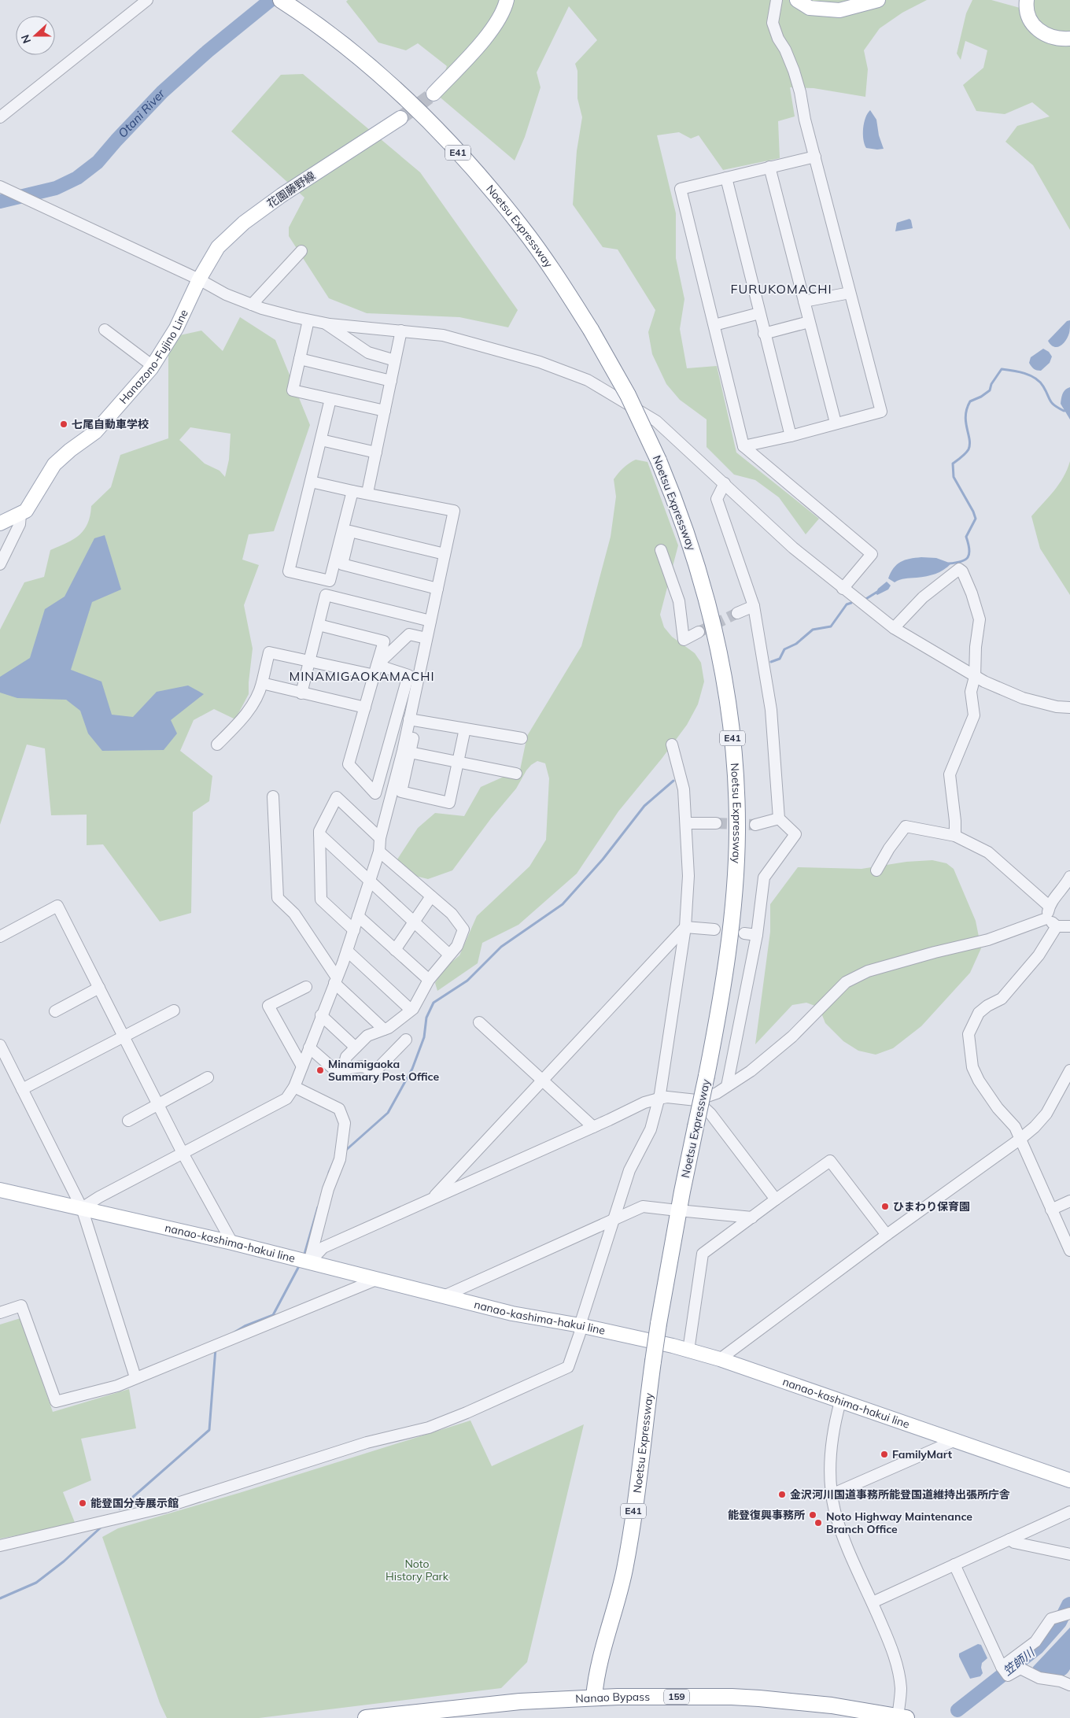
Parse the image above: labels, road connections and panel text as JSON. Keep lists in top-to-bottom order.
{
  "streets": {
    "highway": [
      "E41",
      "Noetsu Expressway",
      "159",
      "Nanao Bypass"
    ],
    "main road": ["花園藤野線", "Hanazono-Fujino Line", "nanao-kashima-hakui line"]
  },
  "crossings": [
    ["花園藤野線", "Hanazono-Fujino Line"],
    ["Noetsu Expressway", "Nanao Bypass"]
  ],
  "districts": ["FURUKOMACHI", "MINAMIGAOKAMACHI"],
  "water": ["Otani River", "笠師川"],
  "parks": ["Noto History Park"],
  "places": [
    "七尾自動車学校",
    "Minamigaoka Summary Post Office",
    "ひまわり保育園",
    "FamilyMart",
    "金沢河川国道事務所能登国道維持出張所庁舎",
    "能登国分寺展示館",
    "能登復興事務所",
    "Noto Highway Maintenance Branch Office"
  ],
  "north": "left"
}
